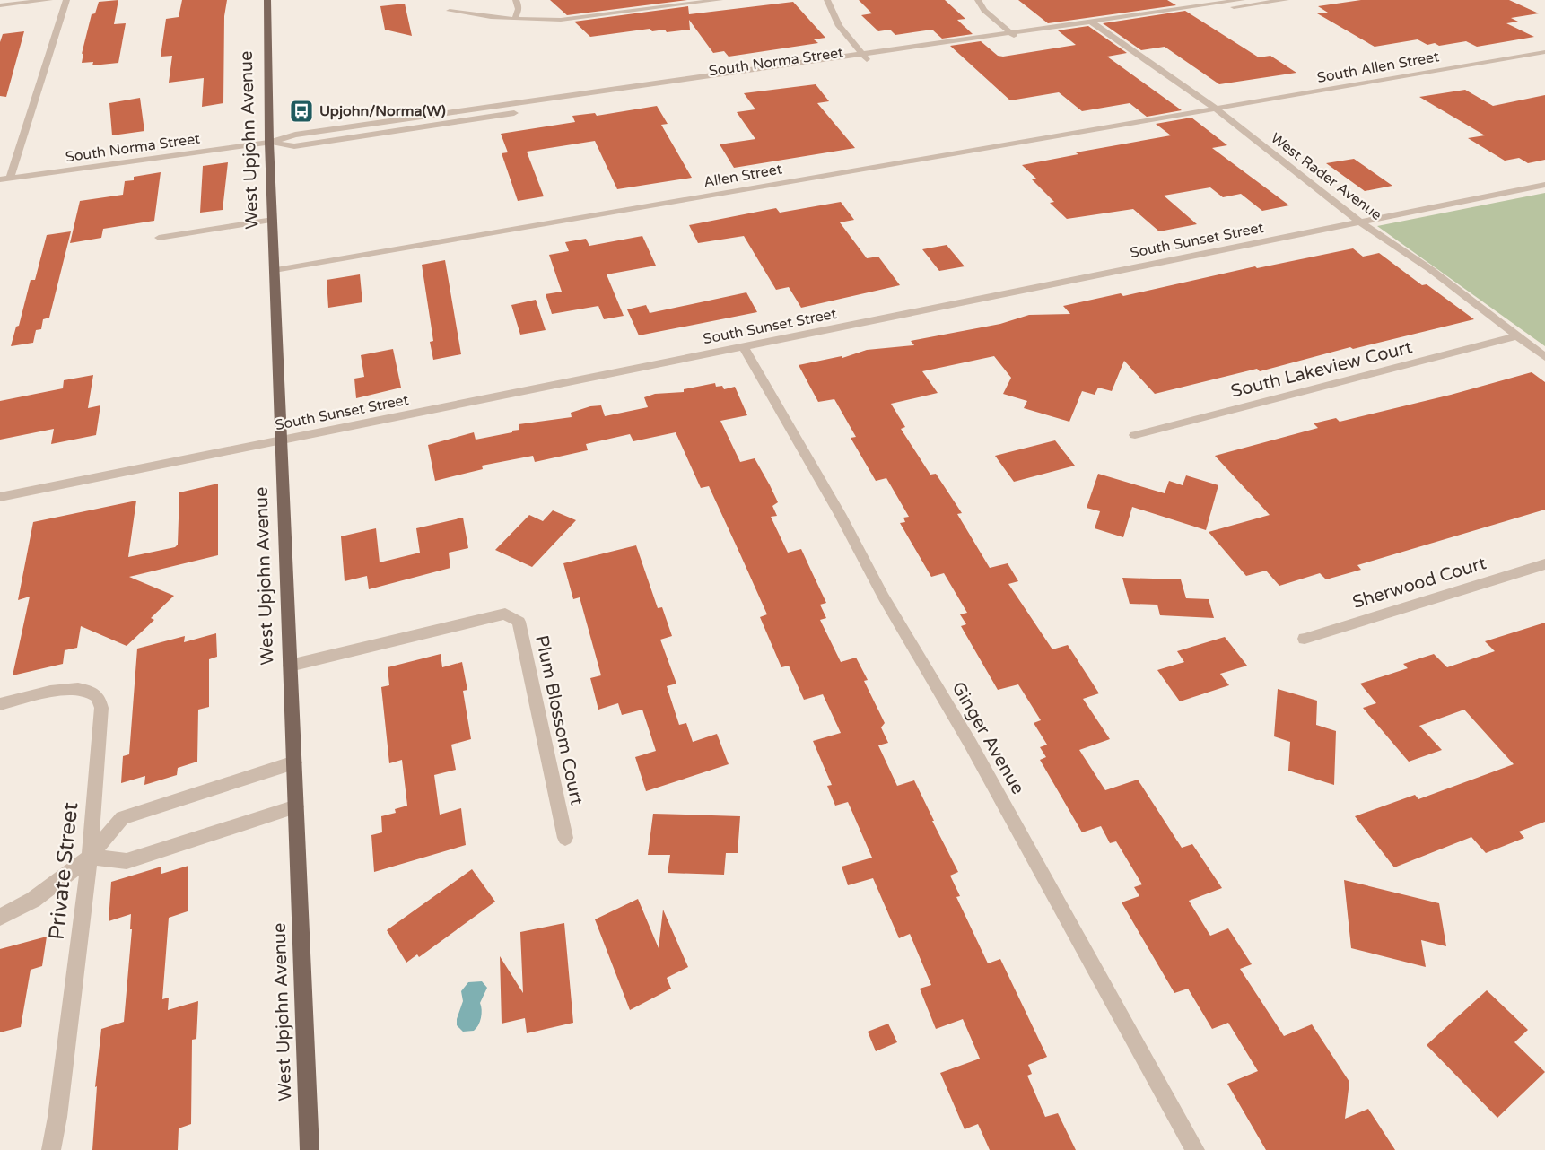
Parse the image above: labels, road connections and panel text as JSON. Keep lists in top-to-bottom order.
{
  "streets": {
    "main road": ["West Upjohn Avenue"],
    "street": [
      "South Norma Street",
      "South Allen Street",
      "Allen Street",
      "West Rader Avenue",
      "South Sunset Street",
      "South Lakeview Court",
      "Sherwood Court",
      "Plum Blossom Court",
      "Ginger Avenue",
      "Private Street"
    ]
  },
  "crossings": [
    ["South Norma Street", "West Upjohn Avenue"],
    ["South Norma Street", "West Rader Avenue"],
    ["South Allen Street", "Allen Street"],
    ["South Allen Street", "West Rader Avenue"],
    ["West Upjohn Avenue", "Allen Street"],
    ["West Upjohn Avenue", "South Sunset Street"],
    ["West Upjohn Avenue", "Plum Blossom Court"],
    ["Allen Street", "West Rader Avenue"],
    ["West Rader Avenue", "South Sunset Street"],
    ["West Rader Avenue", "South Lakeview Court"],
    ["South Sunset Street", "Ginger Avenue"]
  ],
  "places": {
    "bus stop": ["Upjohn/Norma(W)"]
  }
}
